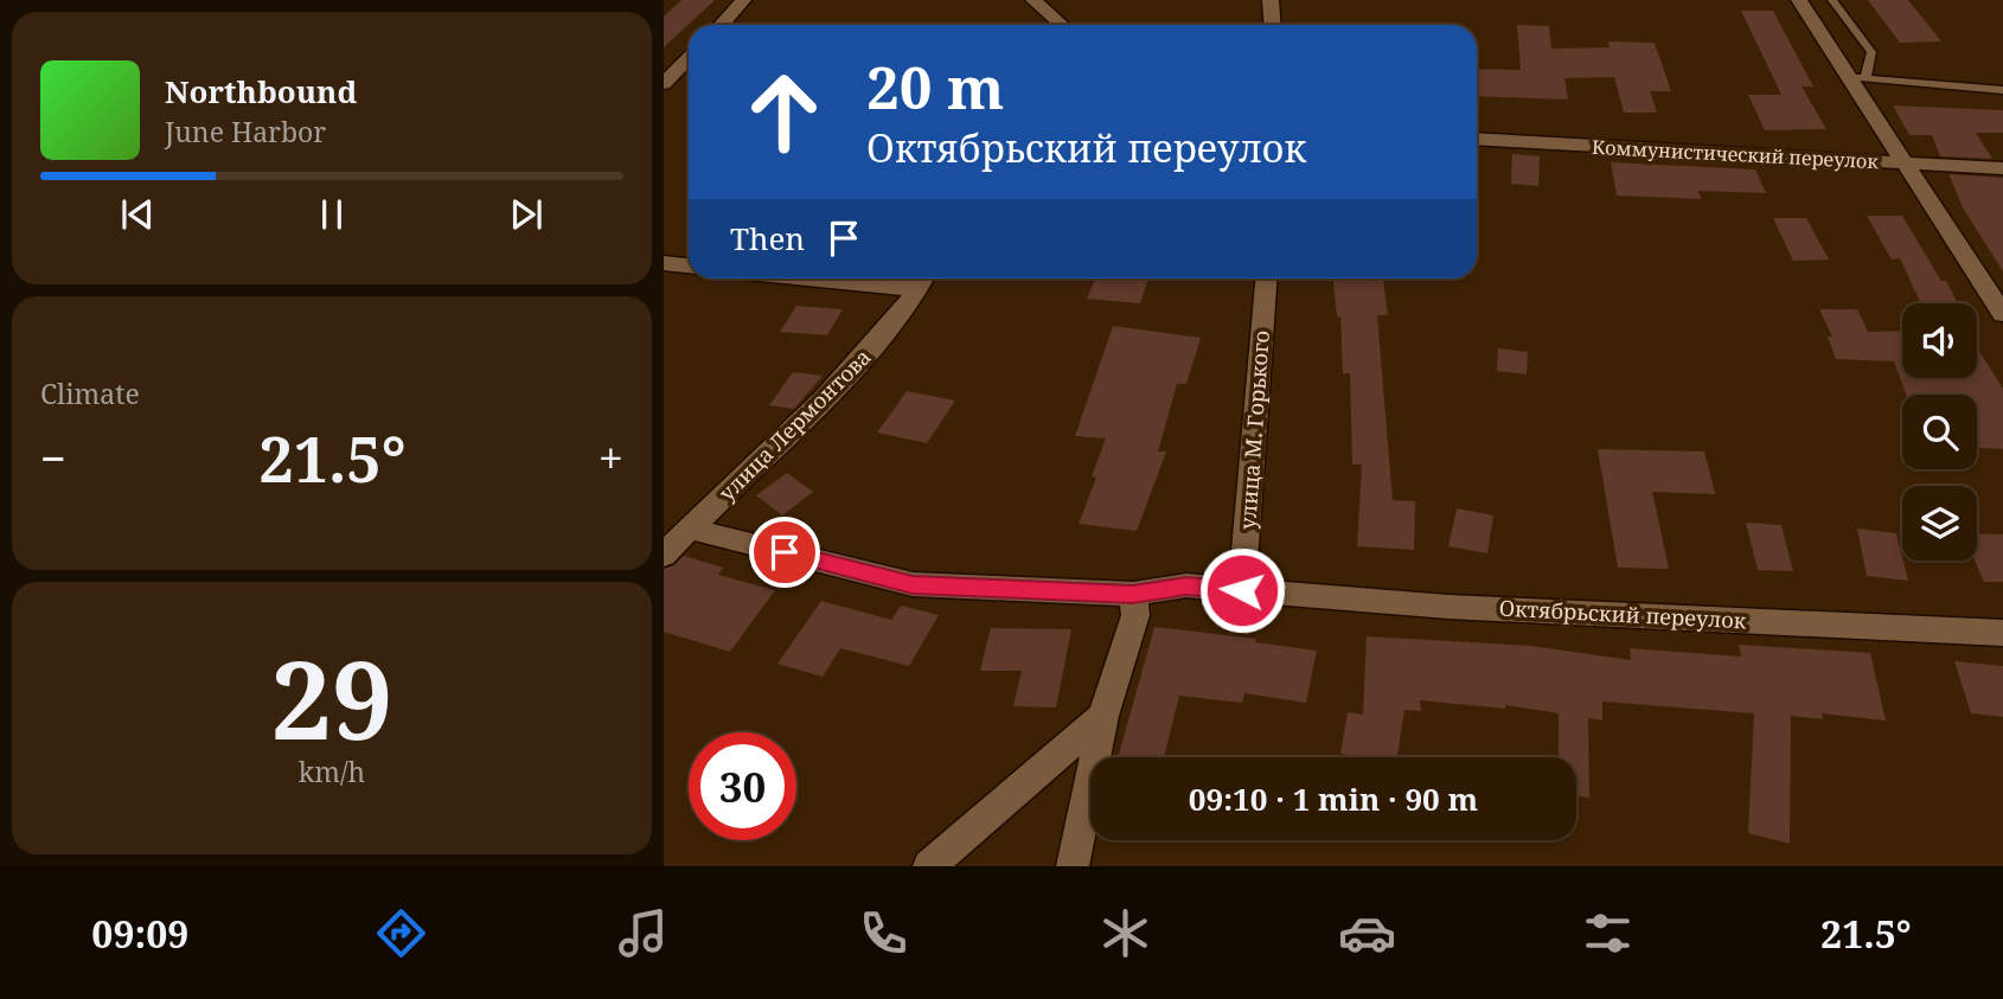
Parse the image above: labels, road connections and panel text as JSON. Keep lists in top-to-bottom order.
{
  "streets": {
    "street": [
      "Коммунистический переулок",
      "улица Лермонтова",
      "улица М. Горького",
      "Октябрьский переулок"
    ]
  },
  "crossings": [
    ["улица М. Горького", "Октябрьский переулок"]
  ],
  "page": {
    "turn": ["20 m", "Октябрьский переулок"],
    "song": ["Northbound", "June Harbor"],
    "then": "Then",
    "tile": [
      "Climate",
      ["29", "km/h"]
    ],
    "heat": ["−", "21.5°", "+"],
    "limit": "30",
    "trip": "09:10 · 1 min · 90 m",
    "tabs": ["09:09", "21.5°"]
  }
}
